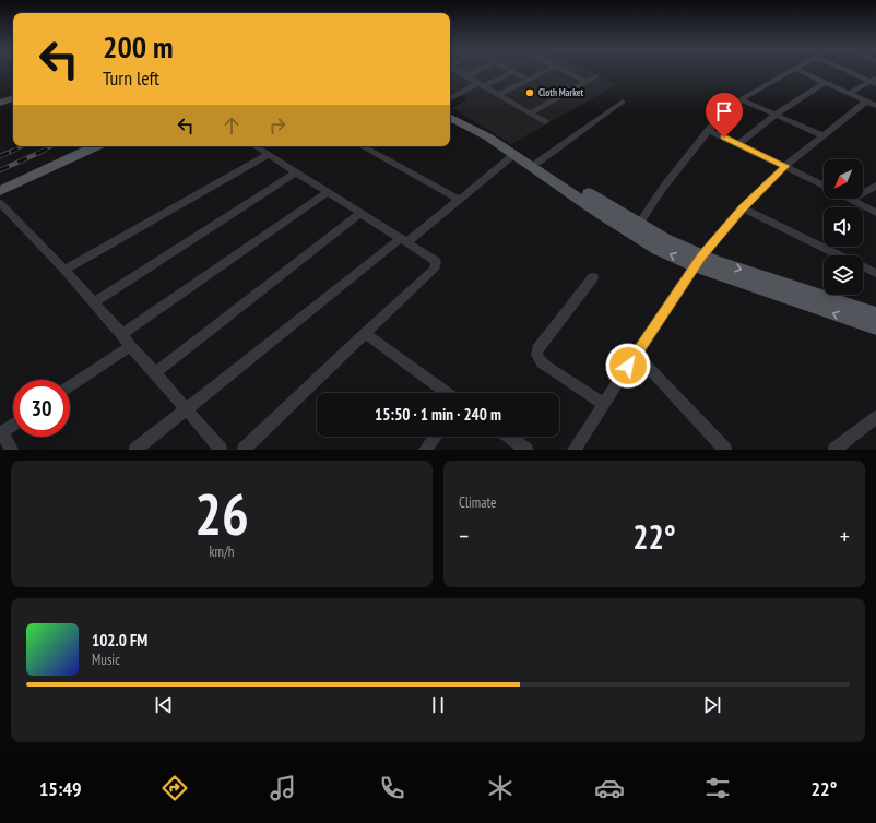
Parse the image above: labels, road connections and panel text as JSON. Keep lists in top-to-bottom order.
{
  "places": ["Cloth Market"],
  "north": "bottom left",
  "page": {
    "turn": ["200 m", "Turn left"],
    "limit": "30",
    "trip": "15:50 · 1 min · 240 m",
    "tile": [
      ["26", "km/h"],
      "Climate"
    ],
    "heat": ["−", "22°", "+"],
    "song": ["102.0 FM", "Music"],
    "tabs": ["15:49", "22°"]
  }
}
